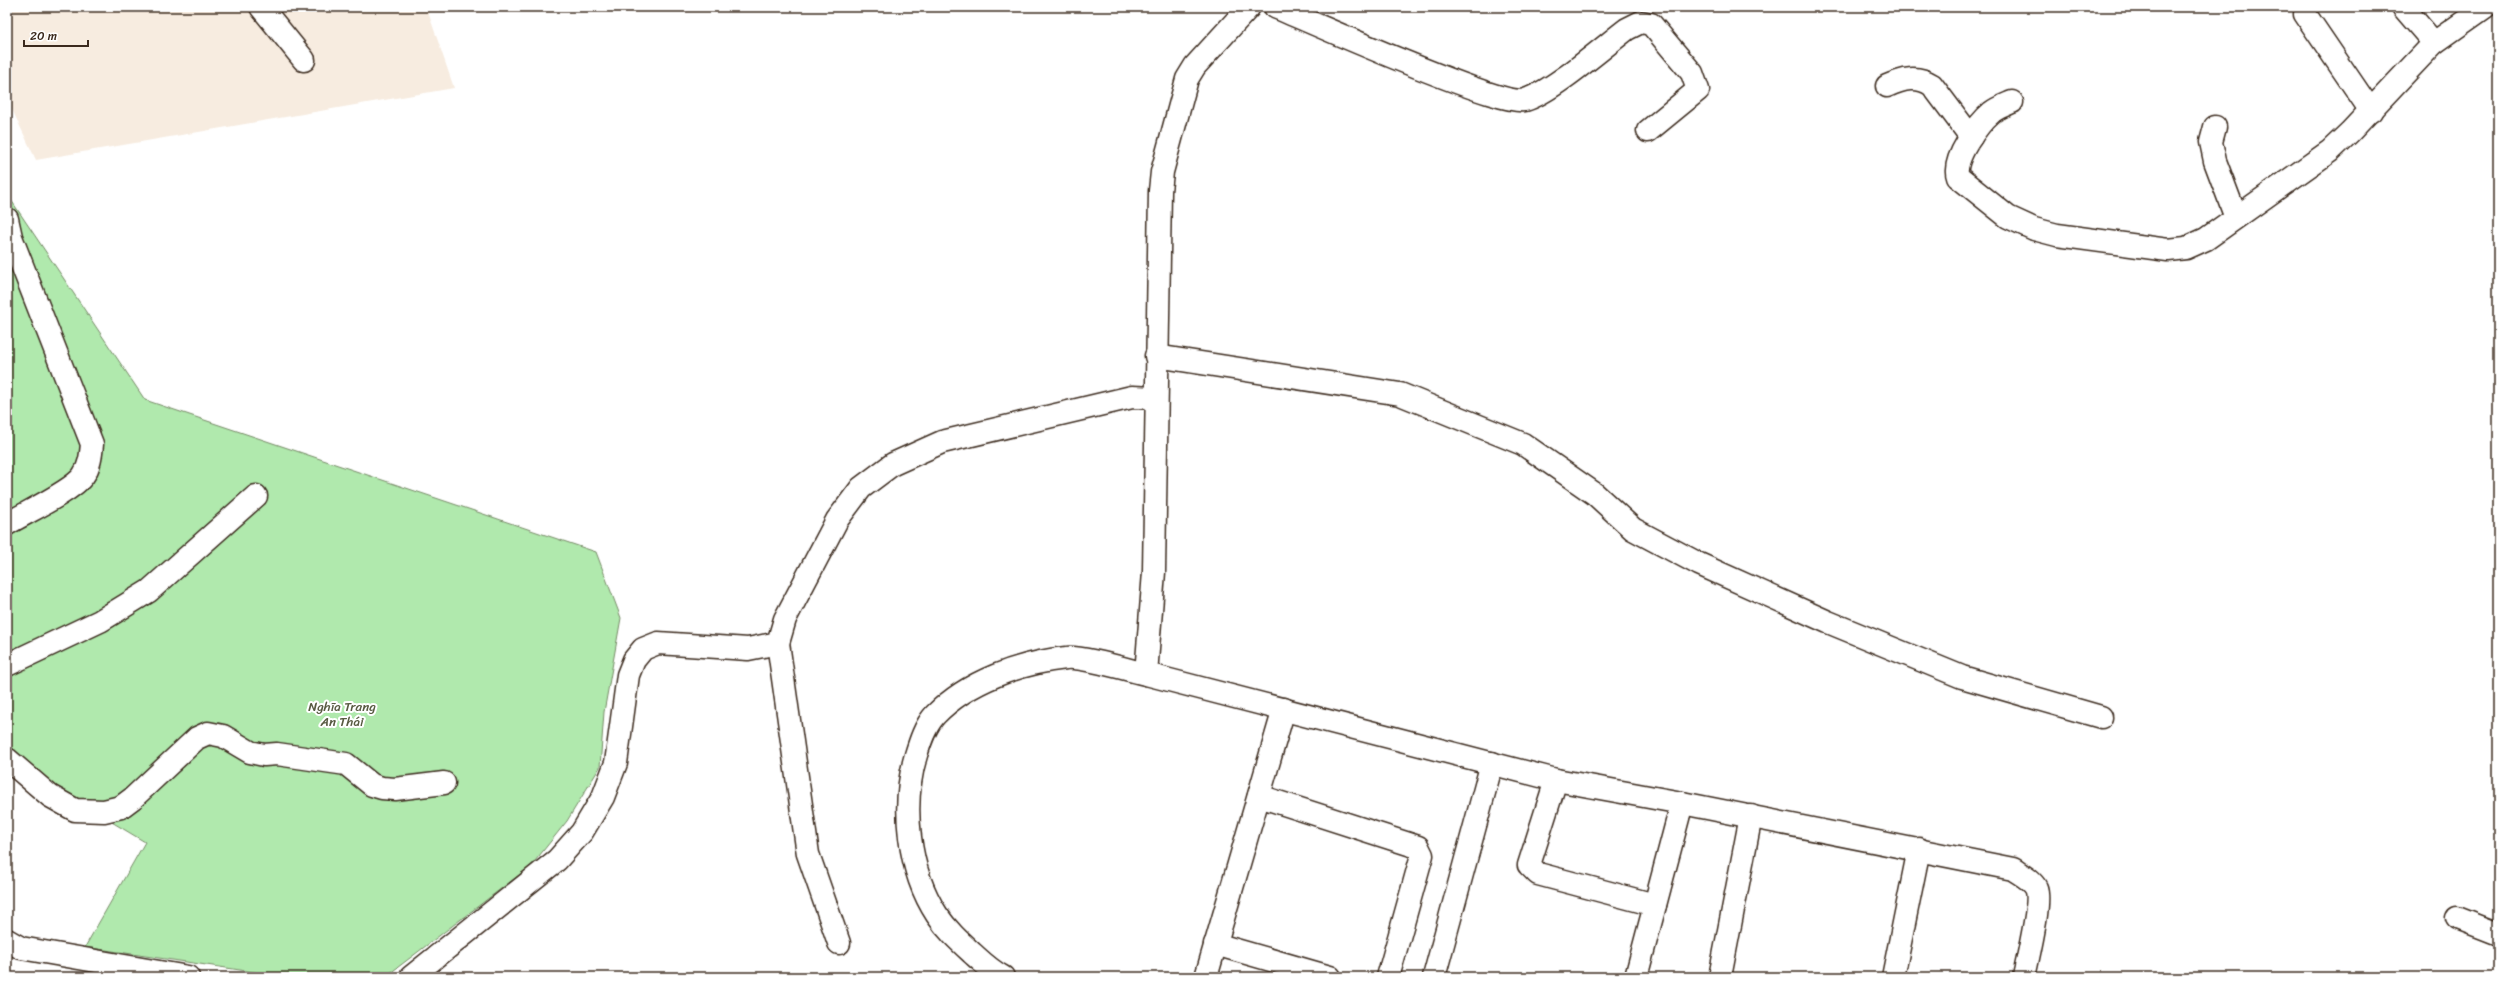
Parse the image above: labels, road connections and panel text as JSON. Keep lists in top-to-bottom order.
{
  "parks": ["Nghĩa Trang An Thái"],
  "scale_bar": "20 m"
}
